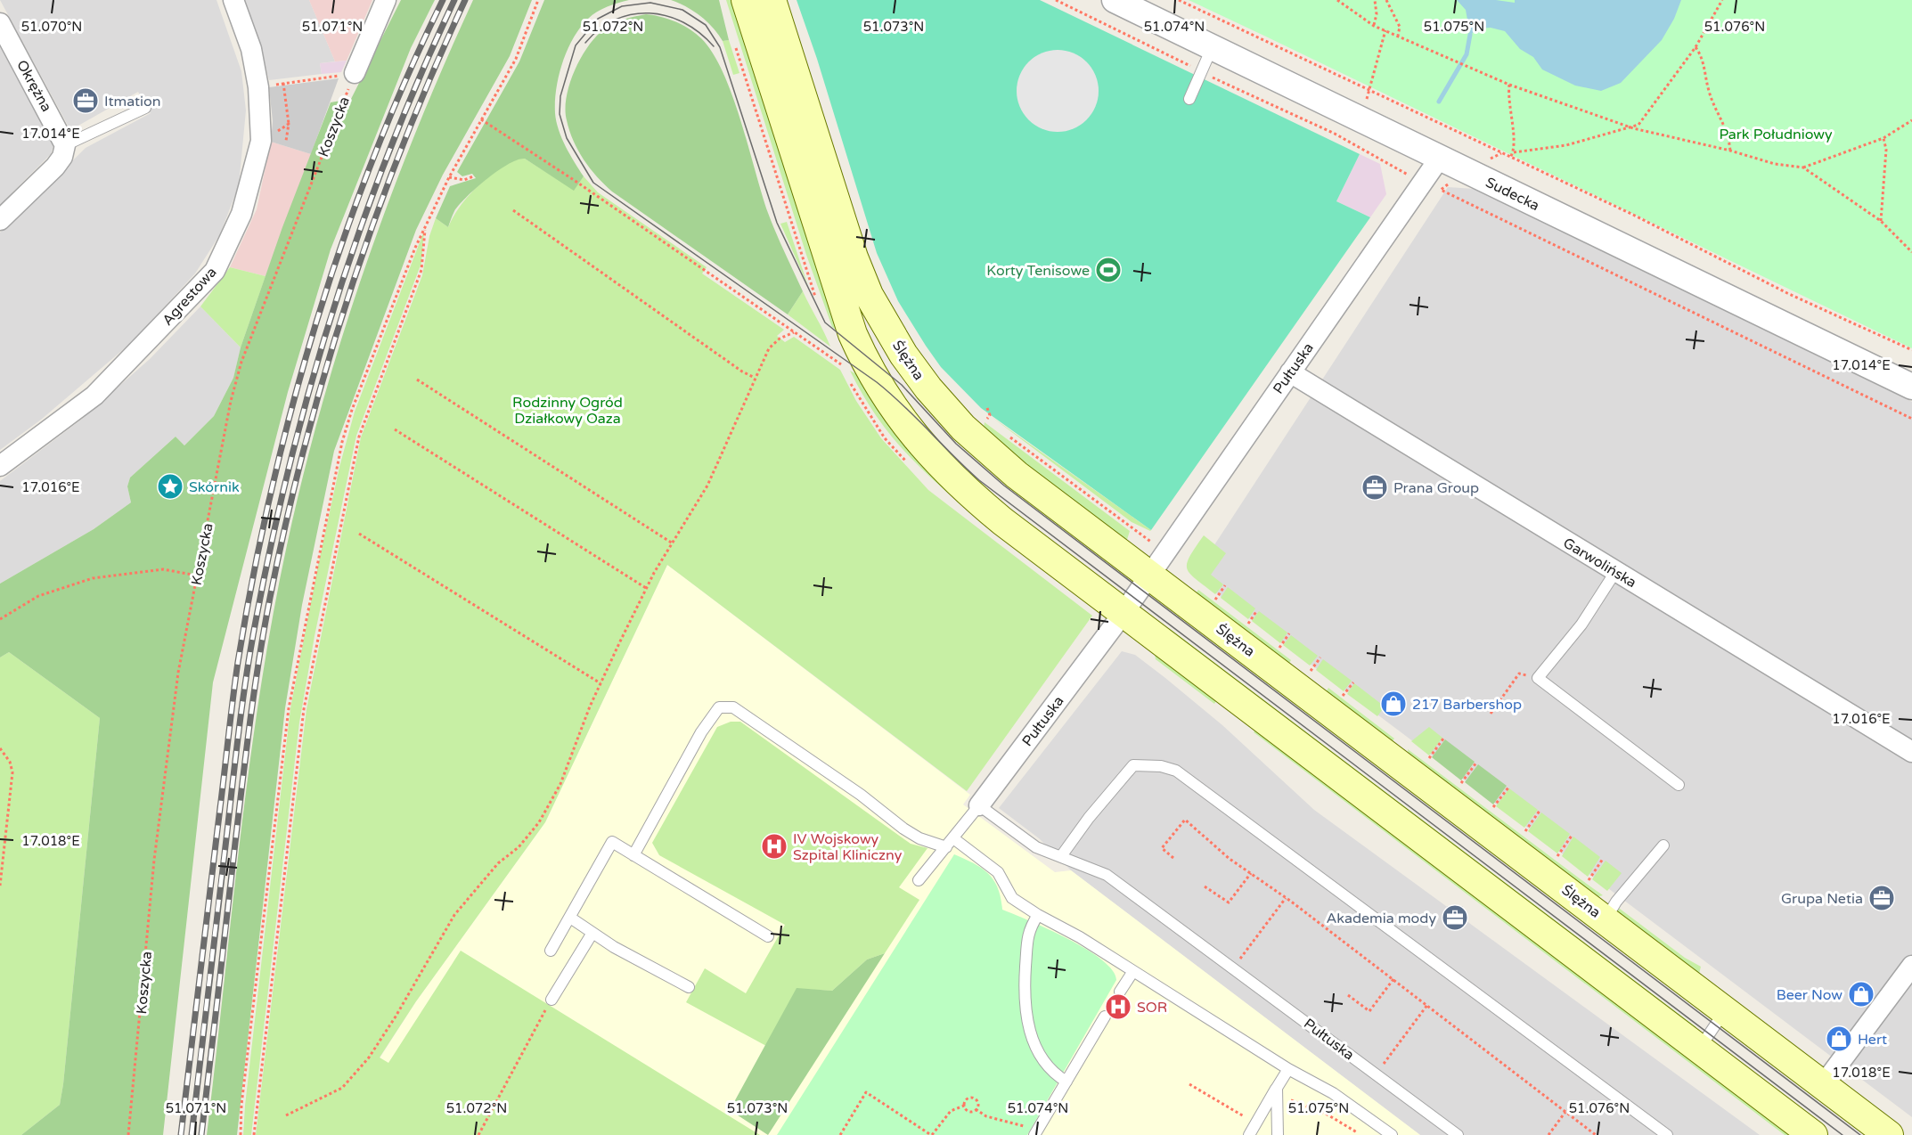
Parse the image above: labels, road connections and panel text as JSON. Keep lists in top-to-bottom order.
{
  "streets": {
    "main road": ["Ślężna"],
    "street": [
      "Okrężna",
      "Sudecka",
      "Agrestowa",
      "Pułtuska",
      "Garwolińska"
    ],
    "path": ["Koszycka"]
  },
  "crossings": [
    ["Sudecka", "Pułtuska"],
    ["Ślężna", "Pułtuska"],
    ["Pułtuska", "Garwolińska"]
  ],
  "parks": ["Park Południowy", "Rodzinny Ogród Działkowy Oaza"],
  "places": {
    "office": [
      "Itmation",
      "Prana Group",
      "Grupa Netia",
      "Akademia mody"
    ],
    "sports": ["Korty Tenisowe"],
    "place": ["Skórnik"],
    "shop": ["217 Barbershop", "Beer Now", "Hert"],
    "hospital": ["IV Wojskowy Szpital Kliniczny", "SOR"]
  },
  "coordinates": [
    "51.070°N",
    "51.071°N",
    "51.072°N",
    "51.073°N",
    "51.074°N",
    "51.075°N",
    "51.076°N",
    "17.014°E",
    "17.016°E",
    "17.018°E"
  ]
}
